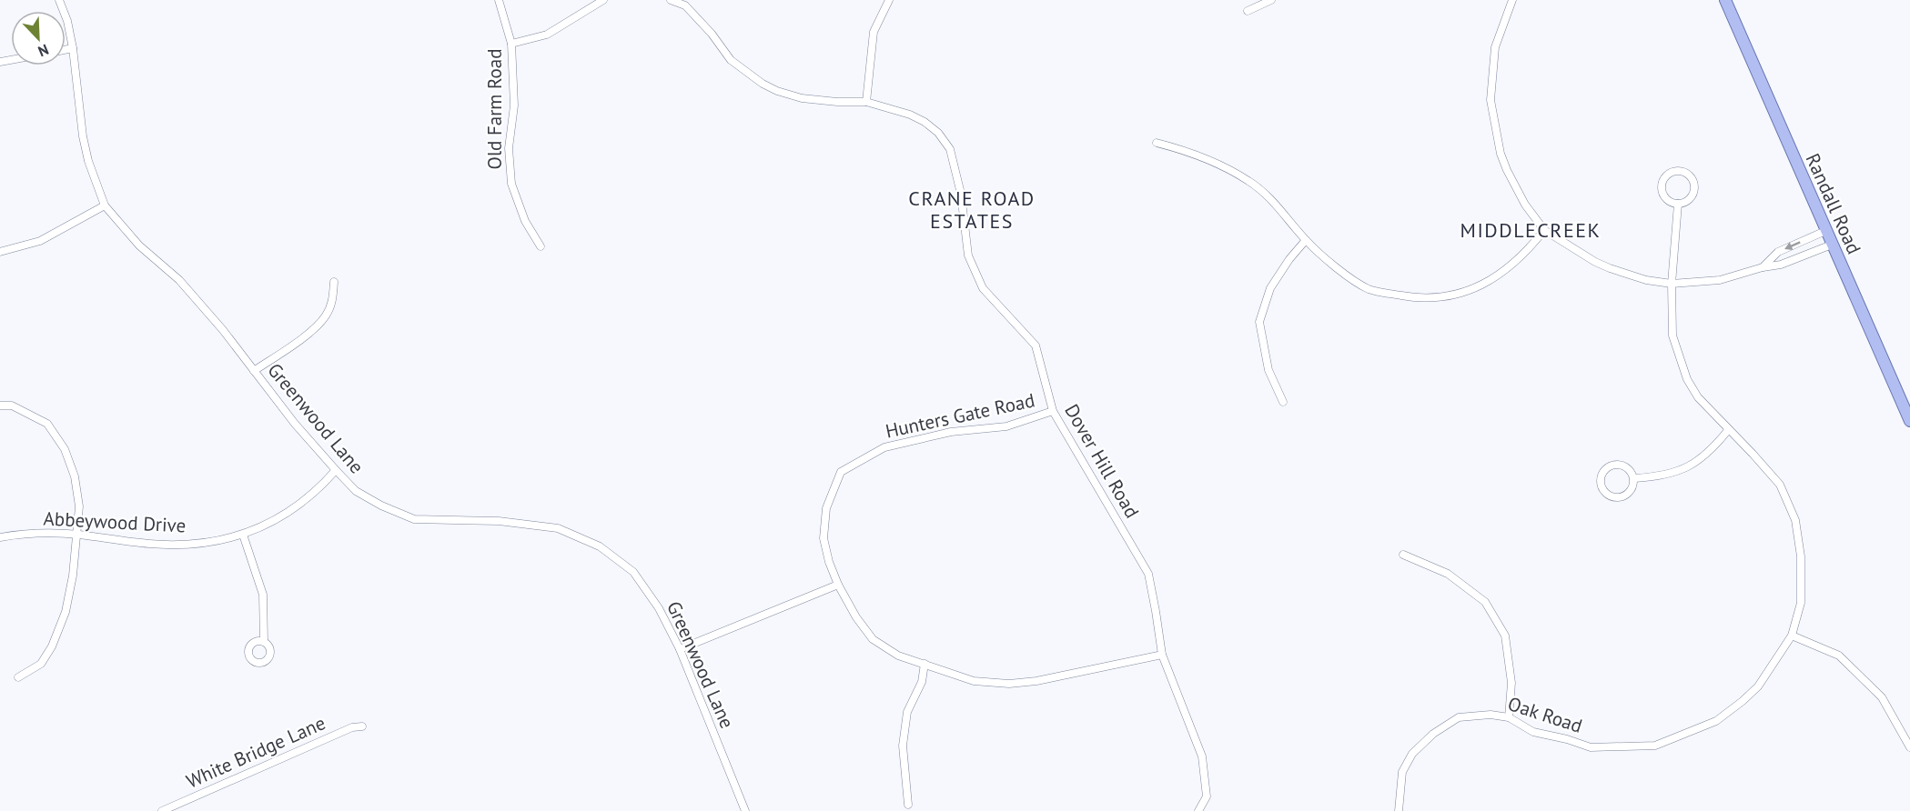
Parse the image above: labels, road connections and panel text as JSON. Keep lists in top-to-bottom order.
{
  "streets": {
    "main road": ["Randall Road"],
    "street": [
      "Old Farm Road",
      "Hunters Gate Road",
      "Greenwood Lane",
      "Dover Hill Road",
      "Abbeywood Drive",
      "Oak Road",
      "White Bridge Lane"
    ]
  },
  "crossings": [
    ["Hunters Gate Road", "Dover Hill Road"],
    ["Greenwood Lane", "Abbeywood Drive"]
  ],
  "districts": ["CRANE ROAD ESTATES", "MIDDLECREEK"],
  "north": "bottom right"
}
